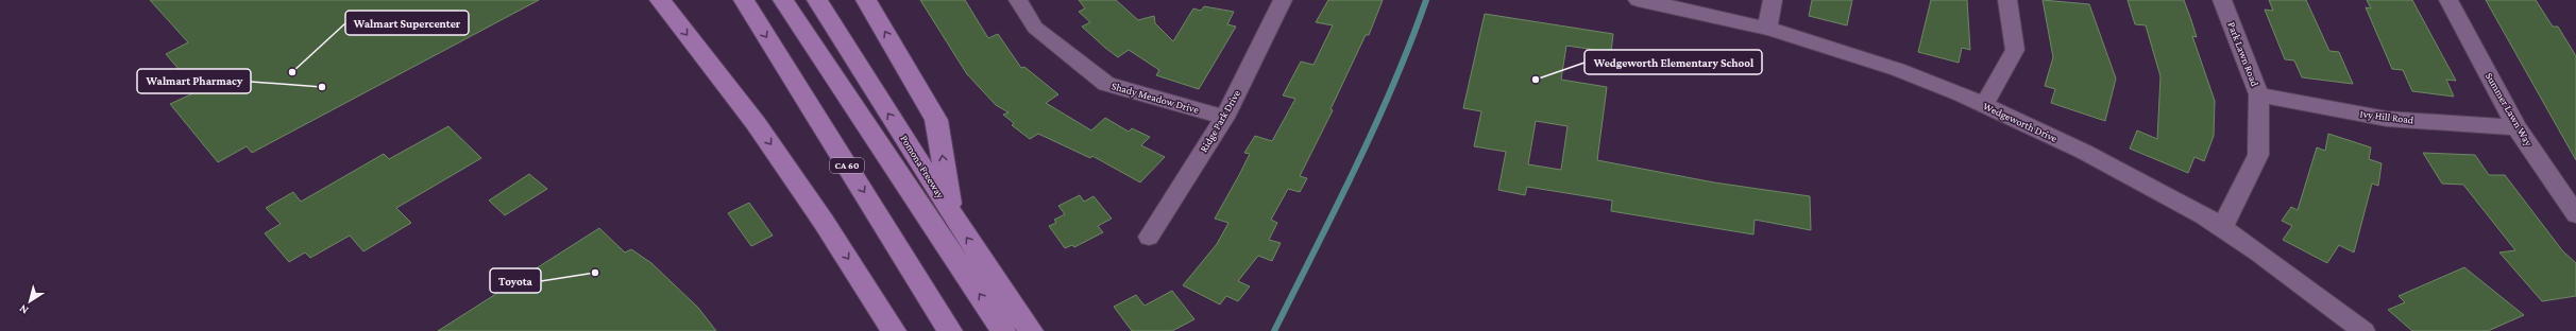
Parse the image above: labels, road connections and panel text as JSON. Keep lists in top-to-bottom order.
{
  "streets": {
    "highway": ["CA 60", "Pomona Freeway"],
    "street": [
      "Park Lawn Road",
      "Shady Meadow Drive",
      "Summer Lawn Way",
      "Ivy Hill Road",
      "Ridge Park Drive",
      "Wedgeworth Drive"
    ]
  },
  "crossings": [
    ["Park Lawn Road", "Ivy Hill Road"],
    ["Park Lawn Road", "Wedgeworth Drive"],
    ["Shady Meadow Drive", "Ridge Park Drive"],
    ["Summer Lawn Way", "Ivy Hill Road"]
  ],
  "places": [
    "Walmart Supercenter",
    "Wedgeworth Elementary School",
    "Walmart Pharmacy",
    "Toyota"
  ],
  "north": "bottom left"
}
